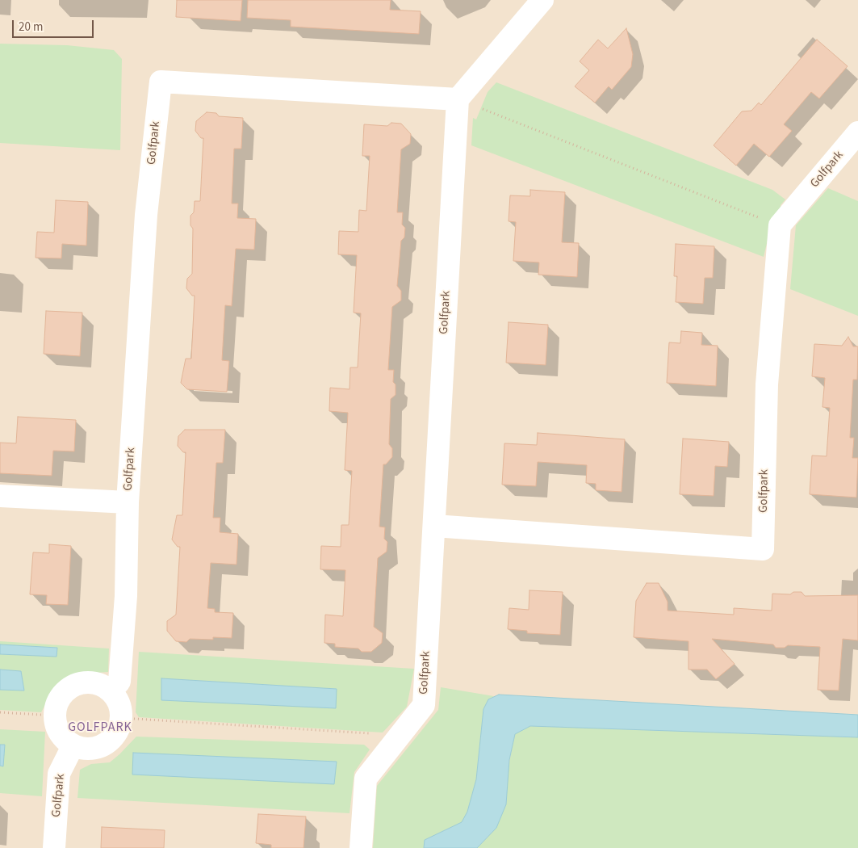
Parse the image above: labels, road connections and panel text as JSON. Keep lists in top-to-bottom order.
{
  "streets": {
    "street": ["Golfpark"]
  },
  "districts": ["GOLFPARK"],
  "scale_bar": "20 m"
}
